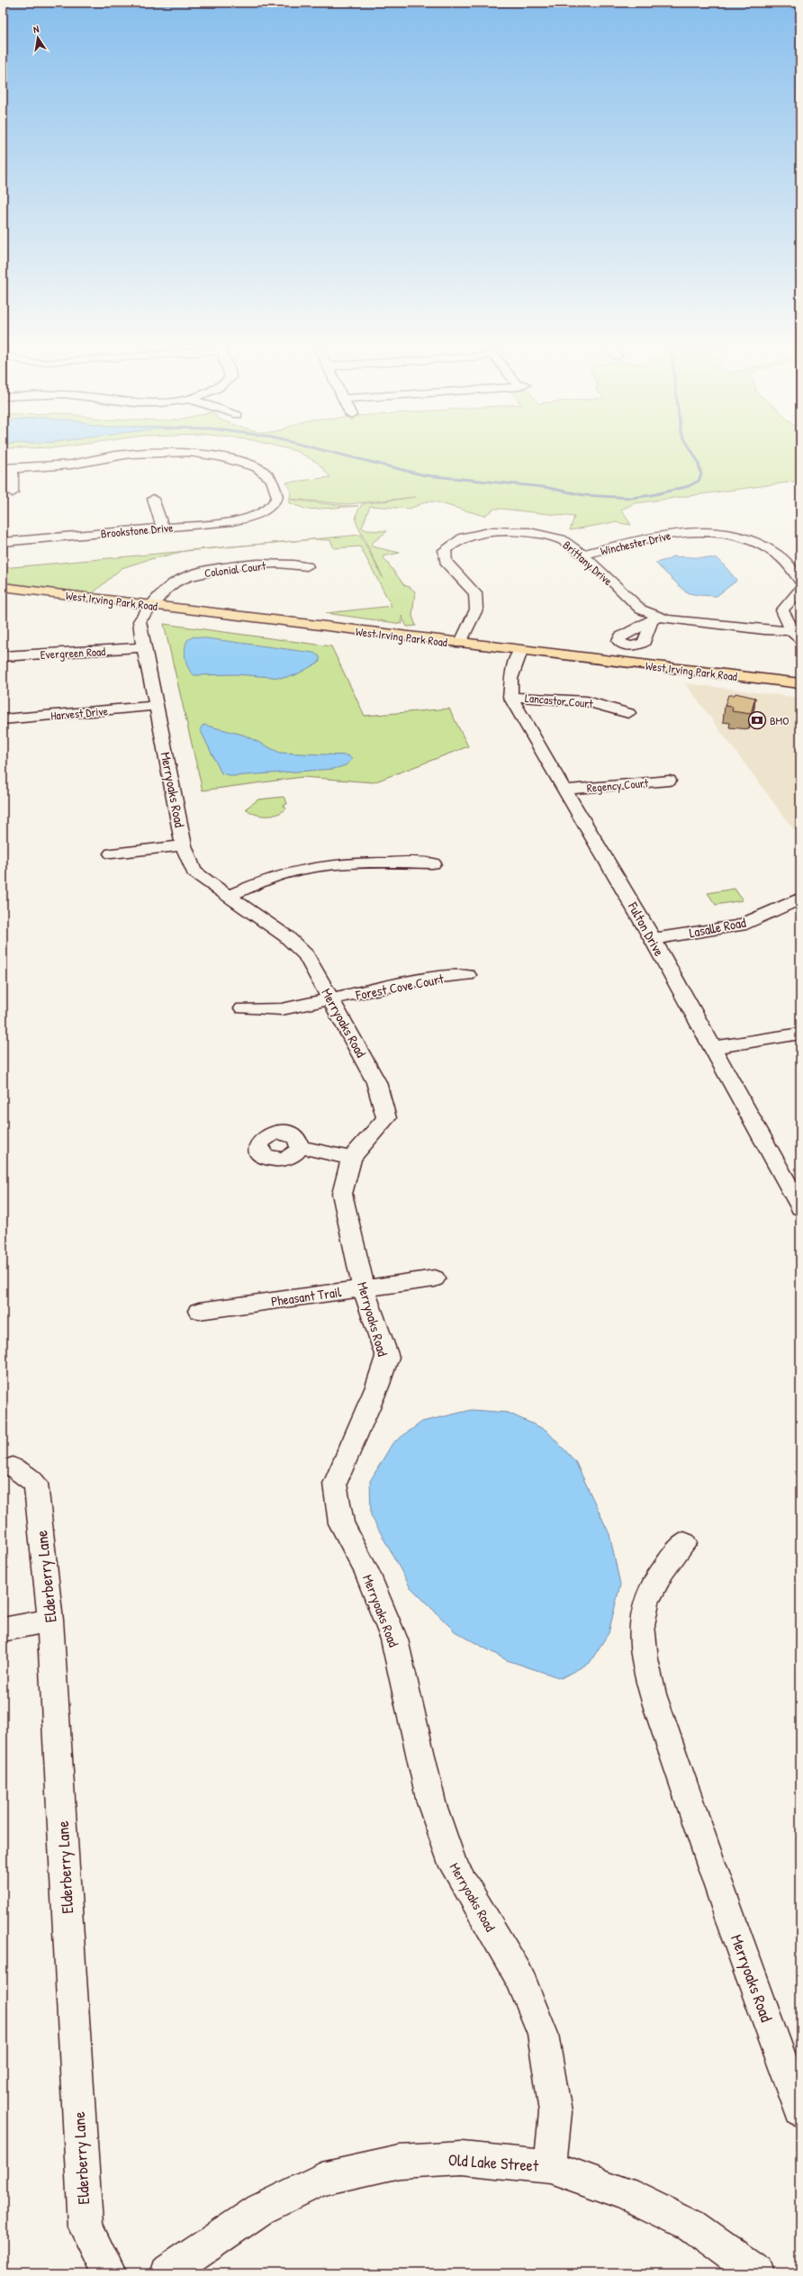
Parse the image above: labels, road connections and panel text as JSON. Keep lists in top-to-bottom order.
{
  "streets": {
    "main road": ["West Irving Park Road"],
    "street": [
      "Brookstone Drive",
      "Winchester Drive",
      "Brittany Drive",
      "Colonial Court",
      "Evergreen Road",
      "Lancastor Court",
      "Harvest Drive",
      "Regency Court",
      "Merryoaks Road",
      "Lasalle Road",
      "Fulton Drive",
      "Forest Cove Court",
      "Pheasant Trail",
      "Elderberry Lane",
      "Old Lake Street"
    ]
  },
  "crossings": [
    ["Winchester Drive", "Brittany Drive"],
    ["Brittany Drive", "West Irving Park Road"],
    ["Colonial Court", "West Irving Park Road"],
    ["Colonial Court", "Merryoaks Road"],
    ["West Irving Park Road", "Merryoaks Road"],
    ["Evergreen Road", "Merryoaks Road"],
    ["Lancastor Court", "Fulton Drive"],
    ["Harvest Drive", "Merryoaks Road"],
    ["Regency Court", "Fulton Drive"],
    ["Merryoaks Road", "Forest Cove Court"],
    ["Merryoaks Road", "Pheasant Trail"],
    ["Merryoaks Road", "Old Lake Street"],
    ["Lasalle Road", "Fulton Drive"]
  ],
  "places": {
    "bank": ["BMO"]
  },
  "north": "top"
}
